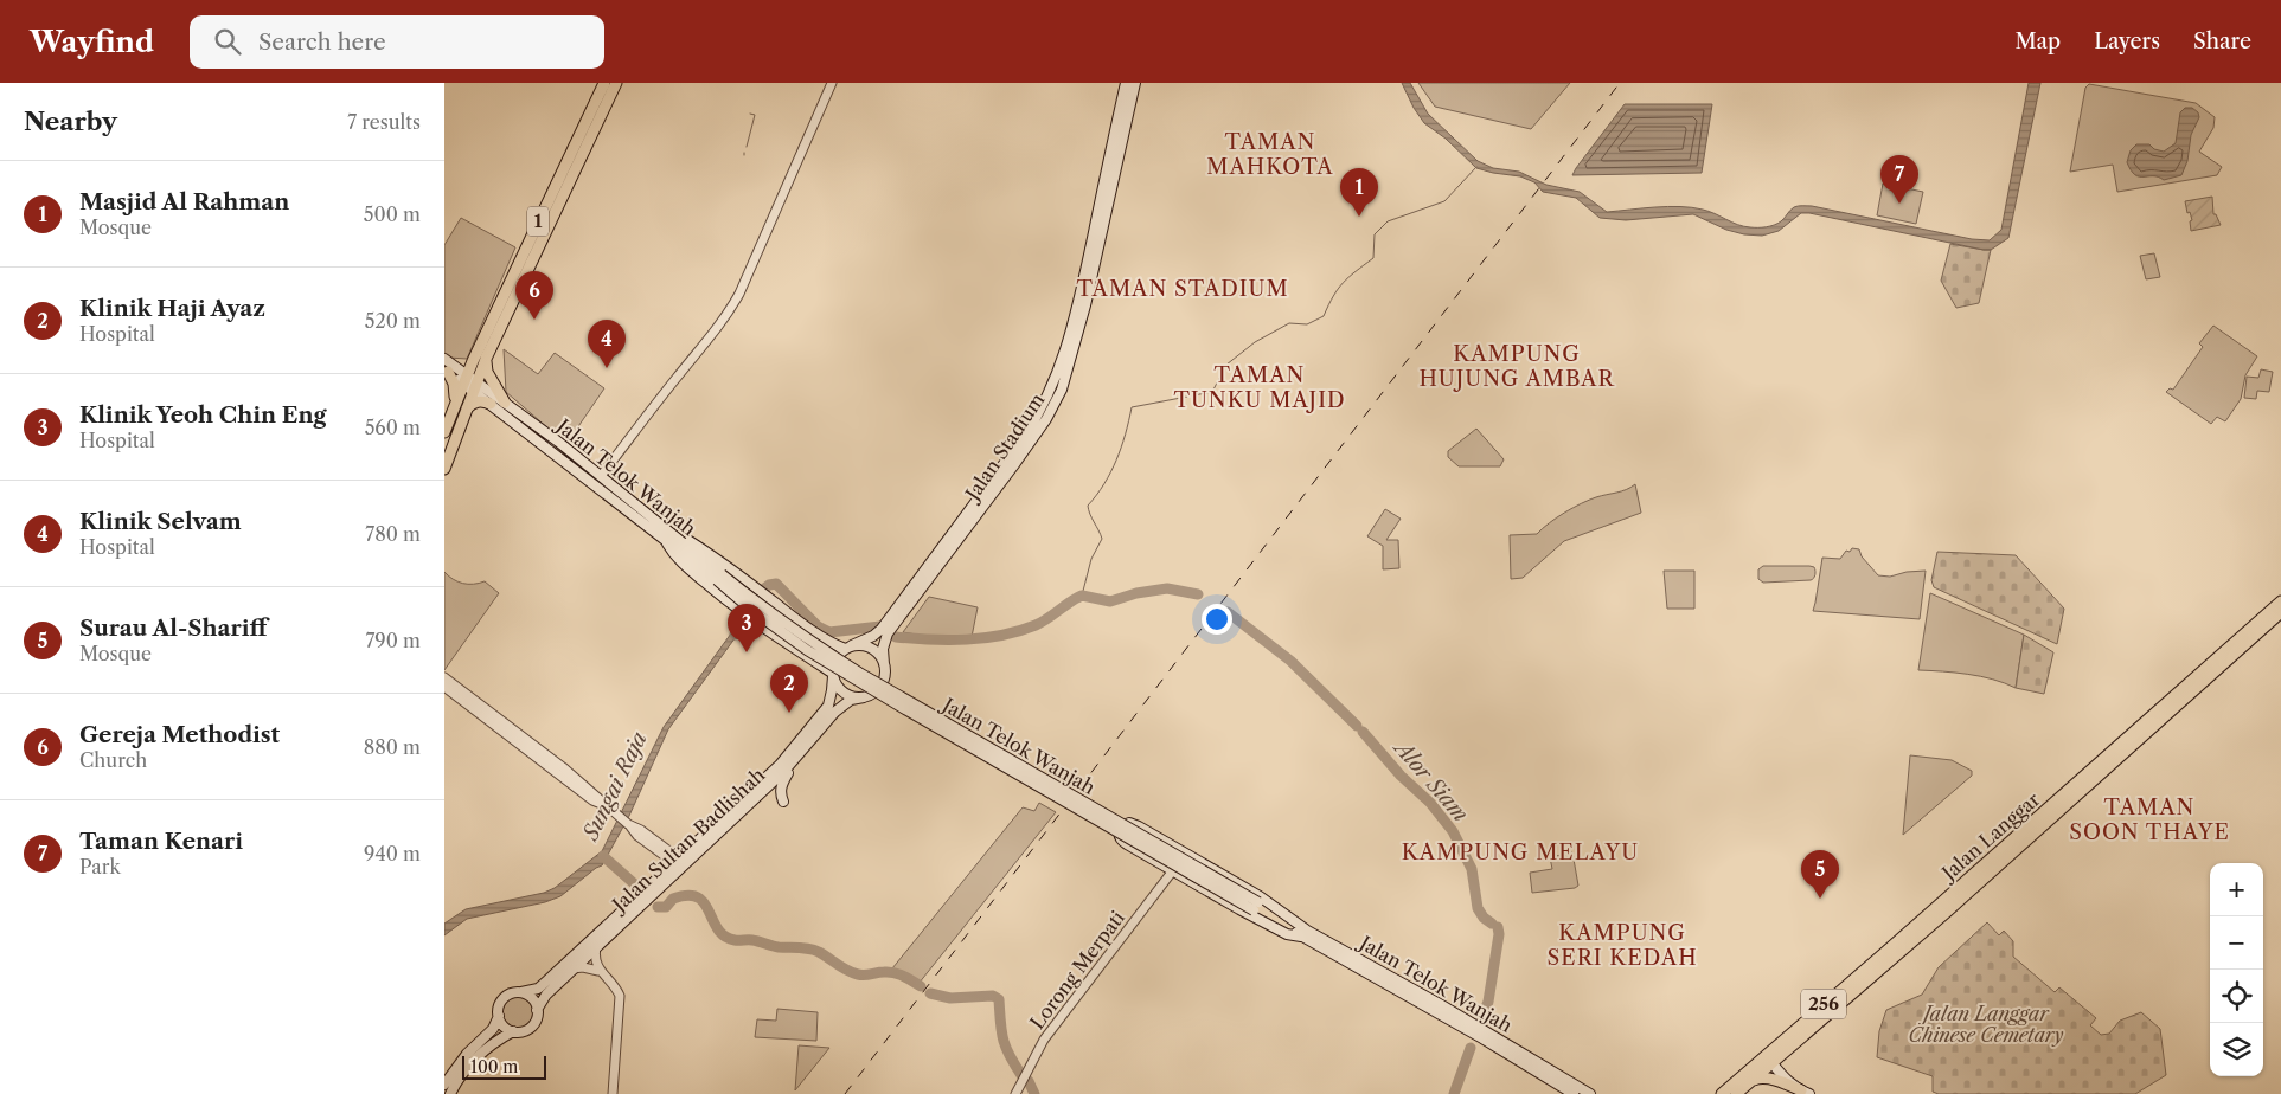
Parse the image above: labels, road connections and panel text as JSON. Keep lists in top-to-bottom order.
{
  "streets": {
    "main road": [
      "1",
      "Jalan Stadium",
      "Jalan Telok Wanjah",
      "Jalan Langgar",
      "Jalan Sultan Badlishah",
      "256"
    ],
    "street": ["Lorong Merpati"]
  },
  "crossings": [
    ["1", "Jalan Telok Wanjah"],
    ["Jalan Stadium", "Jalan Sultan Badlishah"]
  ],
  "districts": [
    "TAMAN MAHKOTA",
    "TAMAN STADIUM",
    "KAMPUNG HUJUNG AMBAR",
    "TAMAN TUNKU MAJID",
    "TAMAN SOON THAYE",
    "KAMPUNG MELAYU",
    "KAMPUNG SERI KEDAH"
  ],
  "water": ["Alor Siam", "Sungai Raja"],
  "parks": ["Jalan Langgar Chinese Cemetary"],
  "scale_bar": "100 m",
  "page": {
    "header": "Wayfind",
    "search": "Search here",
    "nav": ["Map", "Layers", "Share"],
    "heading": ["Nearby", "7 results"],
    "pins": [
      "7",
      "1",
      "6",
      "4",
      "3",
      "2",
      "5"
    ],
    "list": [
      {
        "mark": "1",
        "name": "Masjid Al Rahman",
        "note": "Mosque",
        "value": "500 m"
      },
      {
        "mark": "2",
        "name": "Klinik Haji Ayaz",
        "note": "Hospital",
        "value": "520 m"
      },
      {
        "mark": "3",
        "name": "Klinik Yeoh Chin Eng",
        "note": "Hospital",
        "value": "560 m"
      },
      {
        "mark": "4",
        "name": "Klinik Selvam",
        "note": "Hospital",
        "value": "780 m"
      },
      {
        "mark": "5",
        "name": "Surau Al-Shariff",
        "note": "Mosque",
        "value": "790 m"
      },
      {
        "mark": "6",
        "name": "Gereja Methodist",
        "note": "Church",
        "value": "880 m"
      },
      {
        "mark": "7",
        "name": "Taman Kenari",
        "note": "Park",
        "value": "940 m"
      }
    ],
    "map_buttons": ["+", "−"],
    "scale": "100 m"
  }
}
